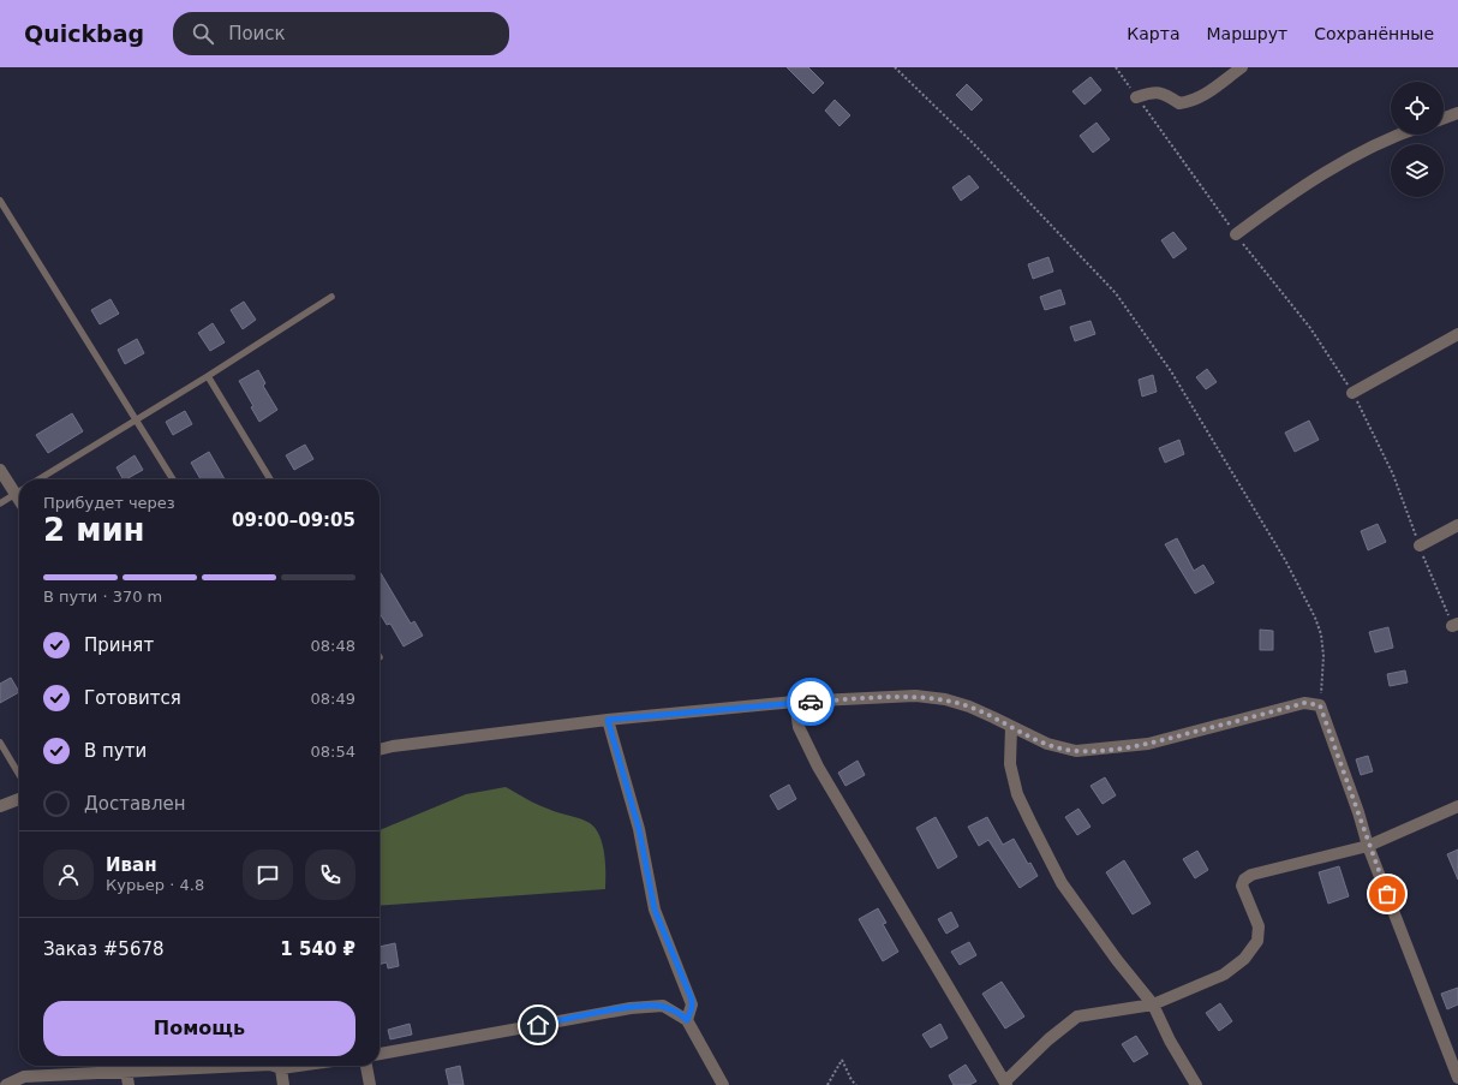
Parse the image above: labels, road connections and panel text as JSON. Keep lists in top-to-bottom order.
{
  "page": {
    "header": "Quickbag",
    "search": "Поиск",
    "nav": ["Карта", "Маршрут", "Сохранённые"],
    "heading": ["2 мин", "Прибудет через", "09:00–09:05"],
    "panel": [
      "Иван",
      "Курьер · 4.8",
      "Заказ #5678",
      "1 540 ₽"
    ],
    "bar": "В пути · 370 m",
    "list": [
      ["Принят", "08:48"],
      ["Готовится", "08:49"],
      ["В пути", "08:54"],
      "Доставлен"
    ],
    "buttons": "Помощь"
  }
}
